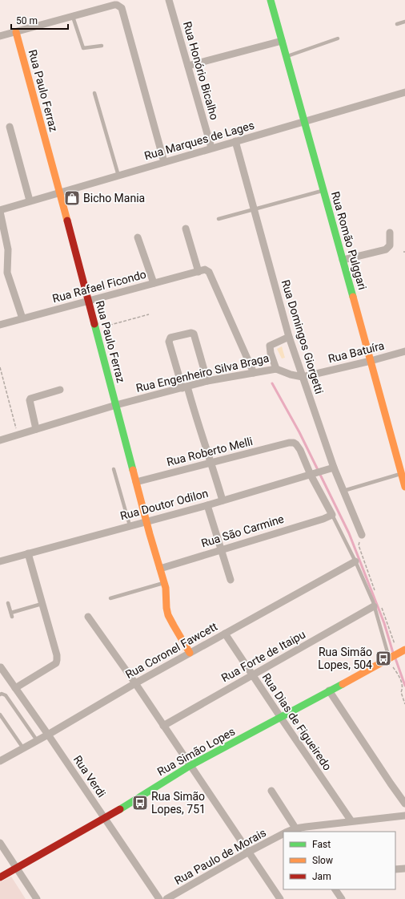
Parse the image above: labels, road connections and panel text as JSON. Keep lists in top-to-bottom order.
{
  "streets": {
    "street": [
      "Rua Honório Bicalho",
      "Rua Paulo Ferraz",
      "Rua Marques de Lages",
      "Rua Romão Pulggari",
      "Rua Rafael Ficondo",
      "Rua Domingos Giorgetti",
      "Rua Batuíra",
      "Rua Engenheiro Silva Braga",
      "Rua Roberto Melli",
      "Rua Doutor Odilon",
      "Rua São Carmine",
      "Rua Coronel Fawcett",
      "Rua Forte de Itaipu",
      "Rua Dias de Figueiredo",
      "Rua Simão Lopes",
      "Rua Verdi",
      "Rua Paulo de Morais"
    ]
  },
  "crossings": [
    ["Rua Honório Bicalho", "Rua Marques de Lages"],
    ["Rua Paulo Ferraz", "Rua Marques de Lages"],
    ["Rua Paulo Ferraz", "Rua Rafael Ficondo"],
    ["Rua Paulo Ferraz", "Rua Engenheiro Silva Braga"],
    ["Rua Paulo Ferraz", "Rua Roberto Melli"],
    ["Rua Paulo Ferraz", "Rua Doutor Odilon"],
    ["Rua Paulo Ferraz", "Rua São Carmine"],
    ["Rua Paulo Ferraz", "Rua Coronel Fawcett"],
    ["Rua Marques de Lages", "Rua Romão Pulggari"],
    ["Rua Marques de Lages", "Rua Domingos Giorgetti"],
    ["Rua Romão Pulggari", "Rua Batuíra"],
    ["Rua Domingos Giorgetti", "Rua Batuíra"],
    ["Rua Domingos Giorgetti", "Rua Engenheiro Silva Braga"],
    ["Rua Domingos Giorgetti", "Rua Doutor Odilon"],
    ["Rua Batuíra", "Rua Engenheiro Silva Braga"],
    ["Rua Roberto Melli", "Rua Doutor Odilon"],
    ["Rua Coronel Fawcett", "Rua Dias de Figueiredo"],
    ["Rua Coronel Fawcett", "Rua Verdi"],
    ["Rua Forte de Itaipu", "Rua Dias de Figueiredo"],
    ["Rua Dias de Figueiredo", "Rua Simão Lopes"],
    ["Rua Dias de Figueiredo", "Rua Paulo de Morais"],
    ["Rua Simão Lopes", "Rua Verdi"]
  ],
  "places": {
    "shop": ["Bicho Mania"],
    "bus stop": ["Rua Simão Lopes, 504", "Rua Simão Lopes, 751"]
  },
  "legend": ["Fast", "Slow", "Jam"],
  "scale_bar": "50 m"
}
